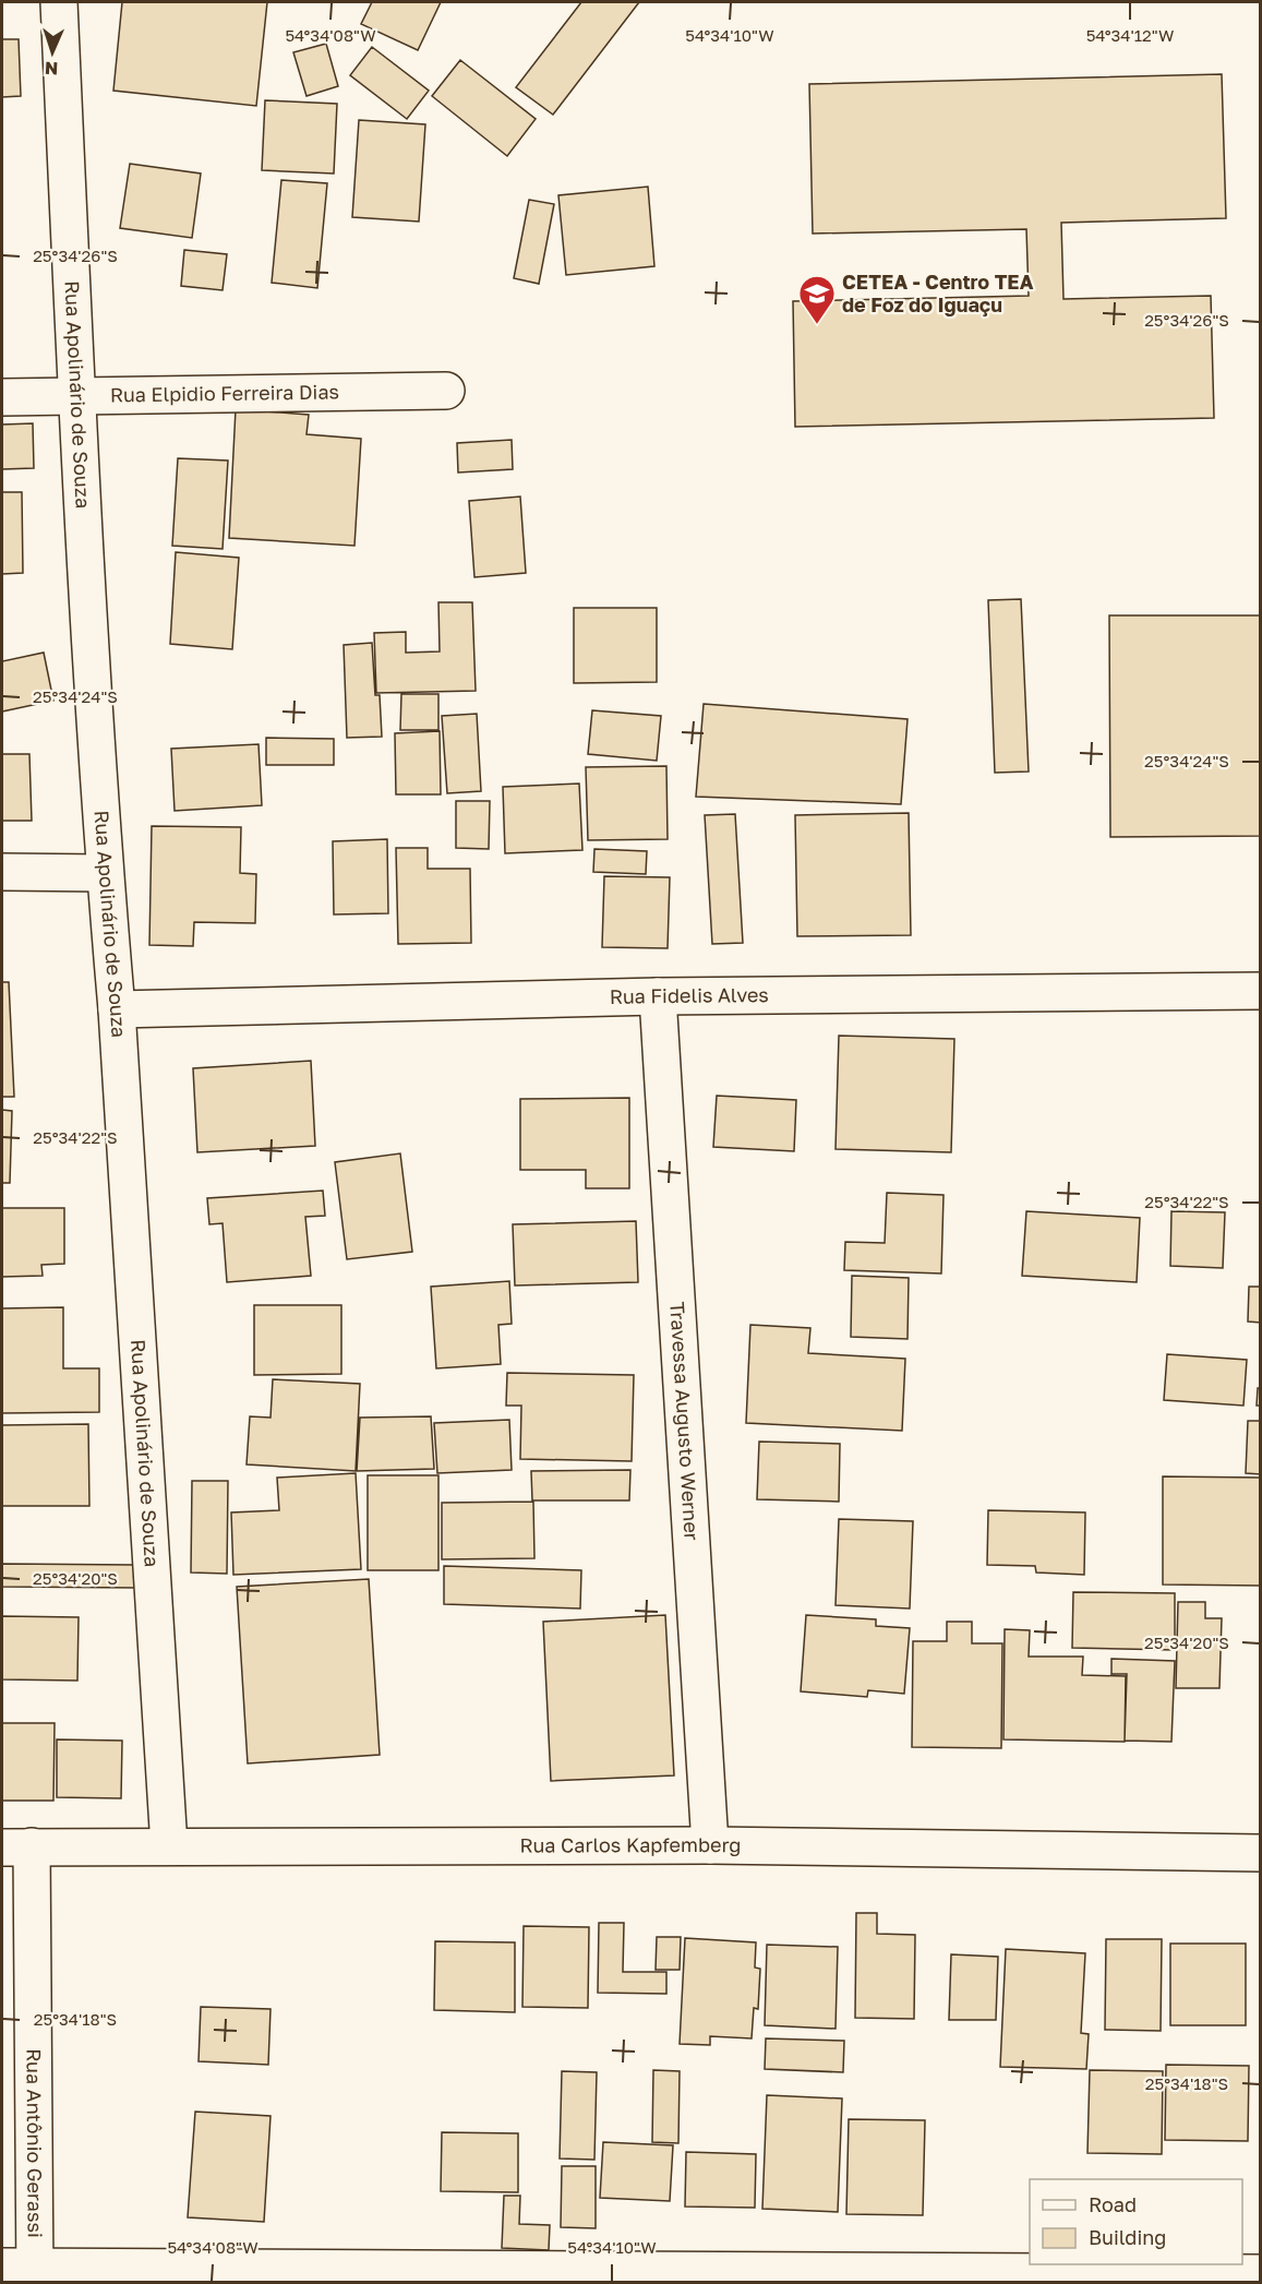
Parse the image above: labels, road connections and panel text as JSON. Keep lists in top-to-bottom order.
{
  "streets": {
    "street": [
      "Rua Elpidio Ferreira Dias",
      "Rua Apolinário de Souza",
      "Rua Fidelis Alves",
      "Travessa Augusto Werner",
      "Rua Carlos Kapfemberg",
      "Rua Antônio Gerassi"
    ]
  },
  "crossings": [
    ["Rua Elpidio Ferreira Dias", "Rua Apolinário de Souza"],
    ["Rua Apolinário de Souza", "Rua Fidelis Alves"],
    ["Rua Apolinário de Souza", "Rua Carlos Kapfemberg"],
    ["Rua Fidelis Alves", "Travessa Augusto Werner"],
    ["Travessa Augusto Werner", "Rua Carlos Kapfemberg"],
    ["Rua Carlos Kapfemberg", "Rua Antônio Gerassi"]
  ],
  "places": {
    "school or university": ["CETEA - Centro TEA de Foz do Iguaçu"]
  },
  "legend": ["Road", "Building"],
  "north": "bottom",
  "coordinates": [
    "54°34'08\"W",
    "54°34'10\"W",
    "54°34'12\"W",
    "25°34'26\"S",
    "25°34'24\"S",
    "25°34'22\"S",
    "25°34'20\"S",
    "25°34'18\"S"
  ]
}
